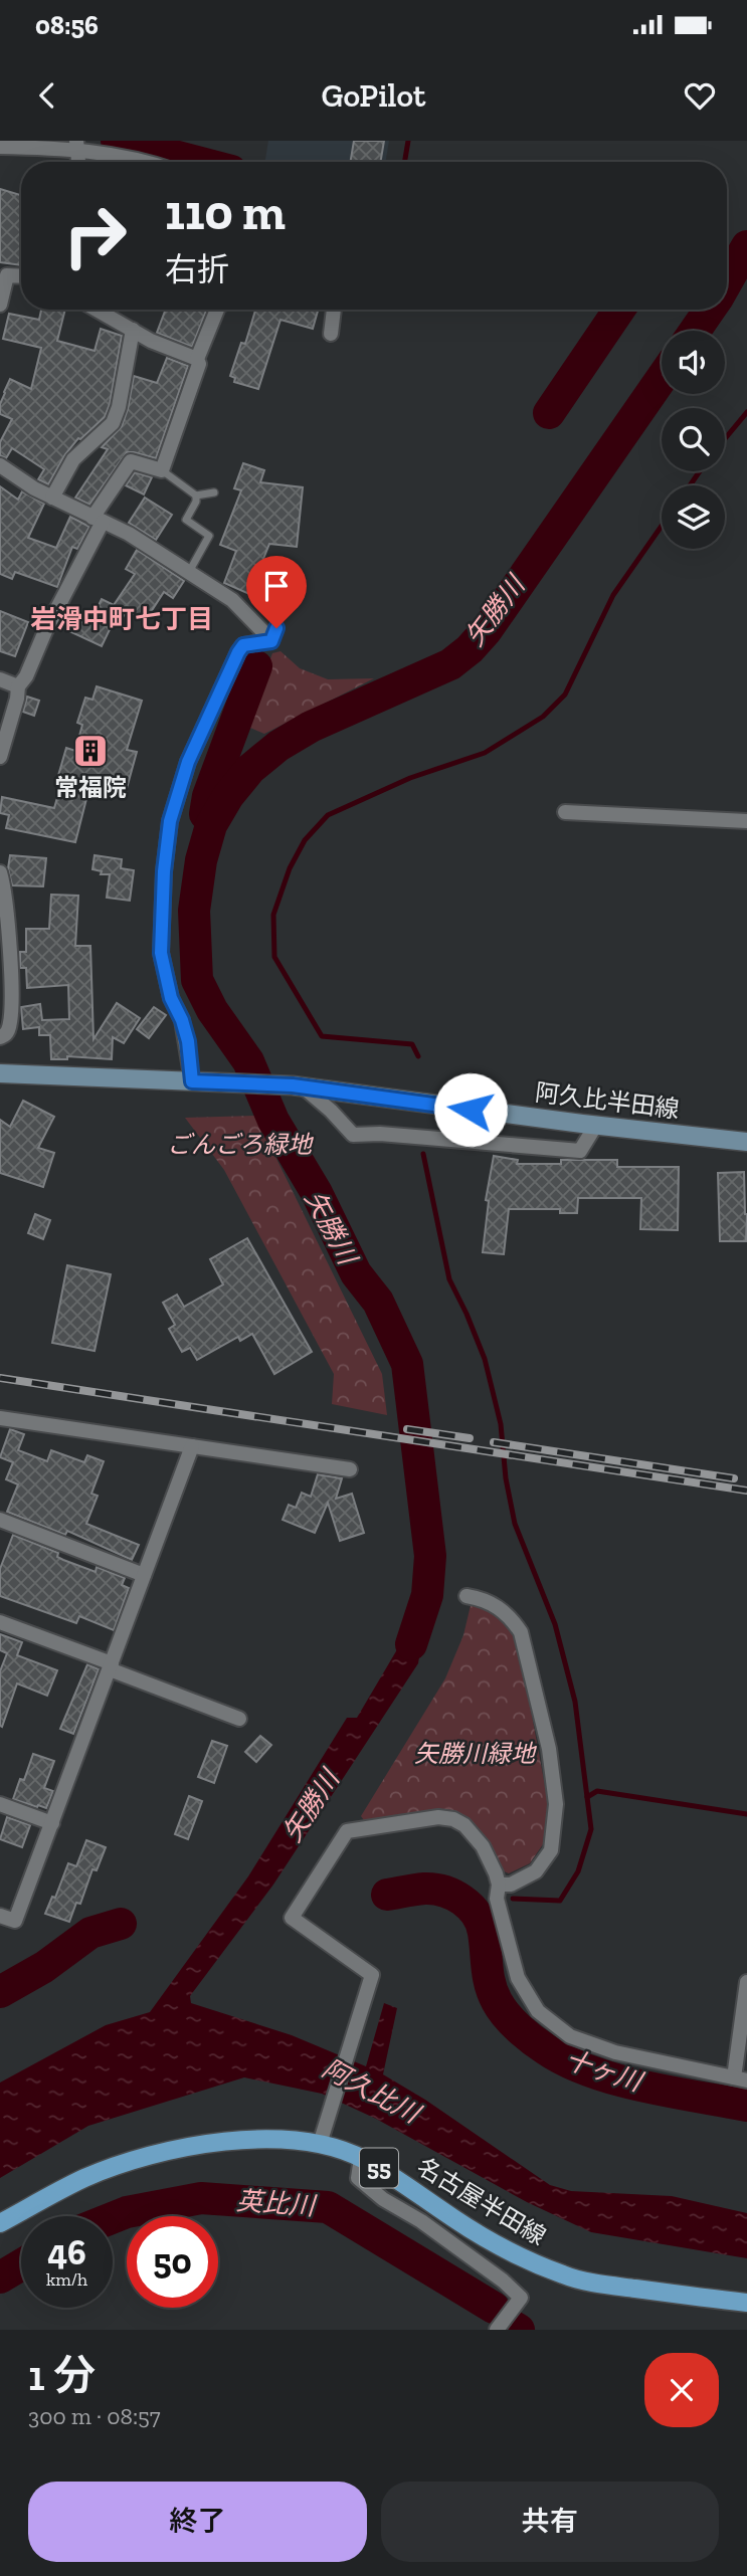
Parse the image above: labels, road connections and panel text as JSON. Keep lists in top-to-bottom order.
{
  "streets": {
    "main road": ["阿久比半田線", "55", "名古屋半田線"]
  },
  "districts": ["岩滑中町七丁目"],
  "water": [
    "矢勝川",
    "十ヶ川",
    "阿久比川",
    "英比川"
  ],
  "parks": ["ごんごろ緑地", "矢勝川緑地"],
  "places": {
    "building": ["常福院"]
  },
  "page": {
    "status": "08:56",
    "header": "GoPilot",
    "turn": ["110 m", "右折"],
    "speed": "46 km/h",
    "limit": "50",
    "heading": ["1 分", "300 m · 08:57"],
    "buttons": ["終了", "共有"]
  }
}
